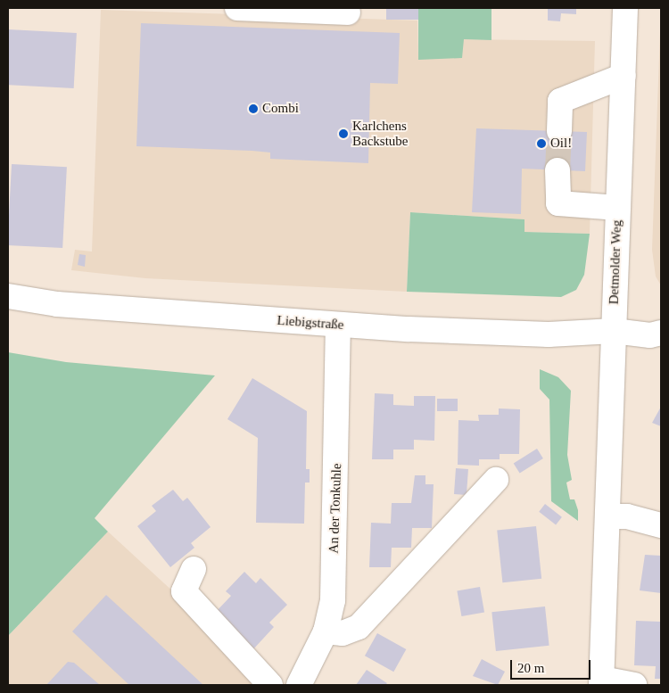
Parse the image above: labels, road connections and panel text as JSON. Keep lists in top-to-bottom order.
{
  "streets": {
    "street": ["Detmolder Weg", "Liebigstraße", "An der Tonkuhle"]
  },
  "crossings": [
    ["Detmolder Weg", "Liebigstraße"],
    ["Liebigstraße", "An der Tonkuhle"]
  ],
  "places": ["Combi", "Karlchens Backstube", "Oil!"],
  "scale_bar": "20 m"
}
